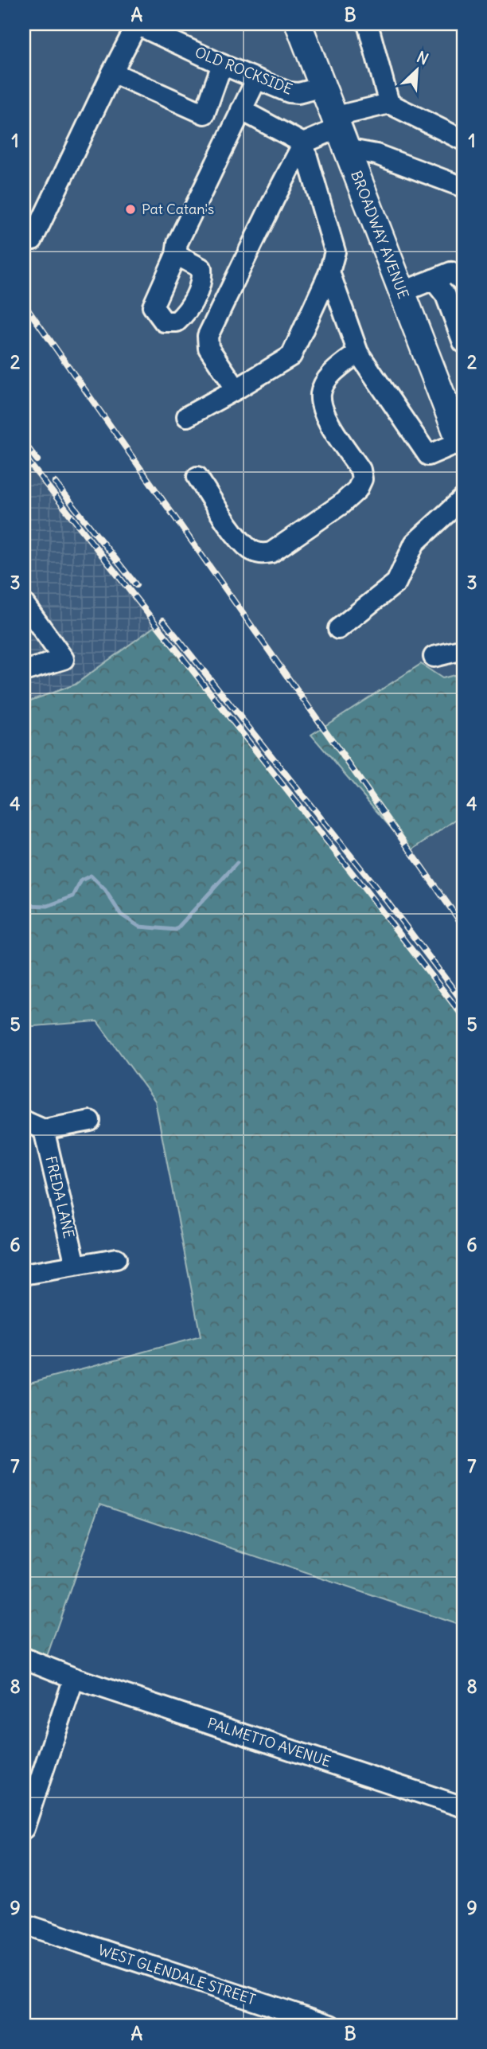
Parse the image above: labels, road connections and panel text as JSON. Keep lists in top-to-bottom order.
{
  "streets": {
    "main road": ["BROADWAY AVENUE"],
    "street": [
      "OLD ROCKSIDE",
      "FREDA LANE",
      "PALMETTO AVENUE",
      "WEST GLENDALE STREET"
    ]
  },
  "crossings": [
    ["OLD ROCKSIDE", "BROADWAY AVENUE"]
  ],
  "places": ["Pat Catan's"],
  "north": "top right",
  "grid": {
    "columns": ["A", "B"],
    "rows": [
      "1",
      "2",
      "3",
      "4",
      "5",
      "6",
      "7",
      "8",
      "9"
    ]
  }
}
